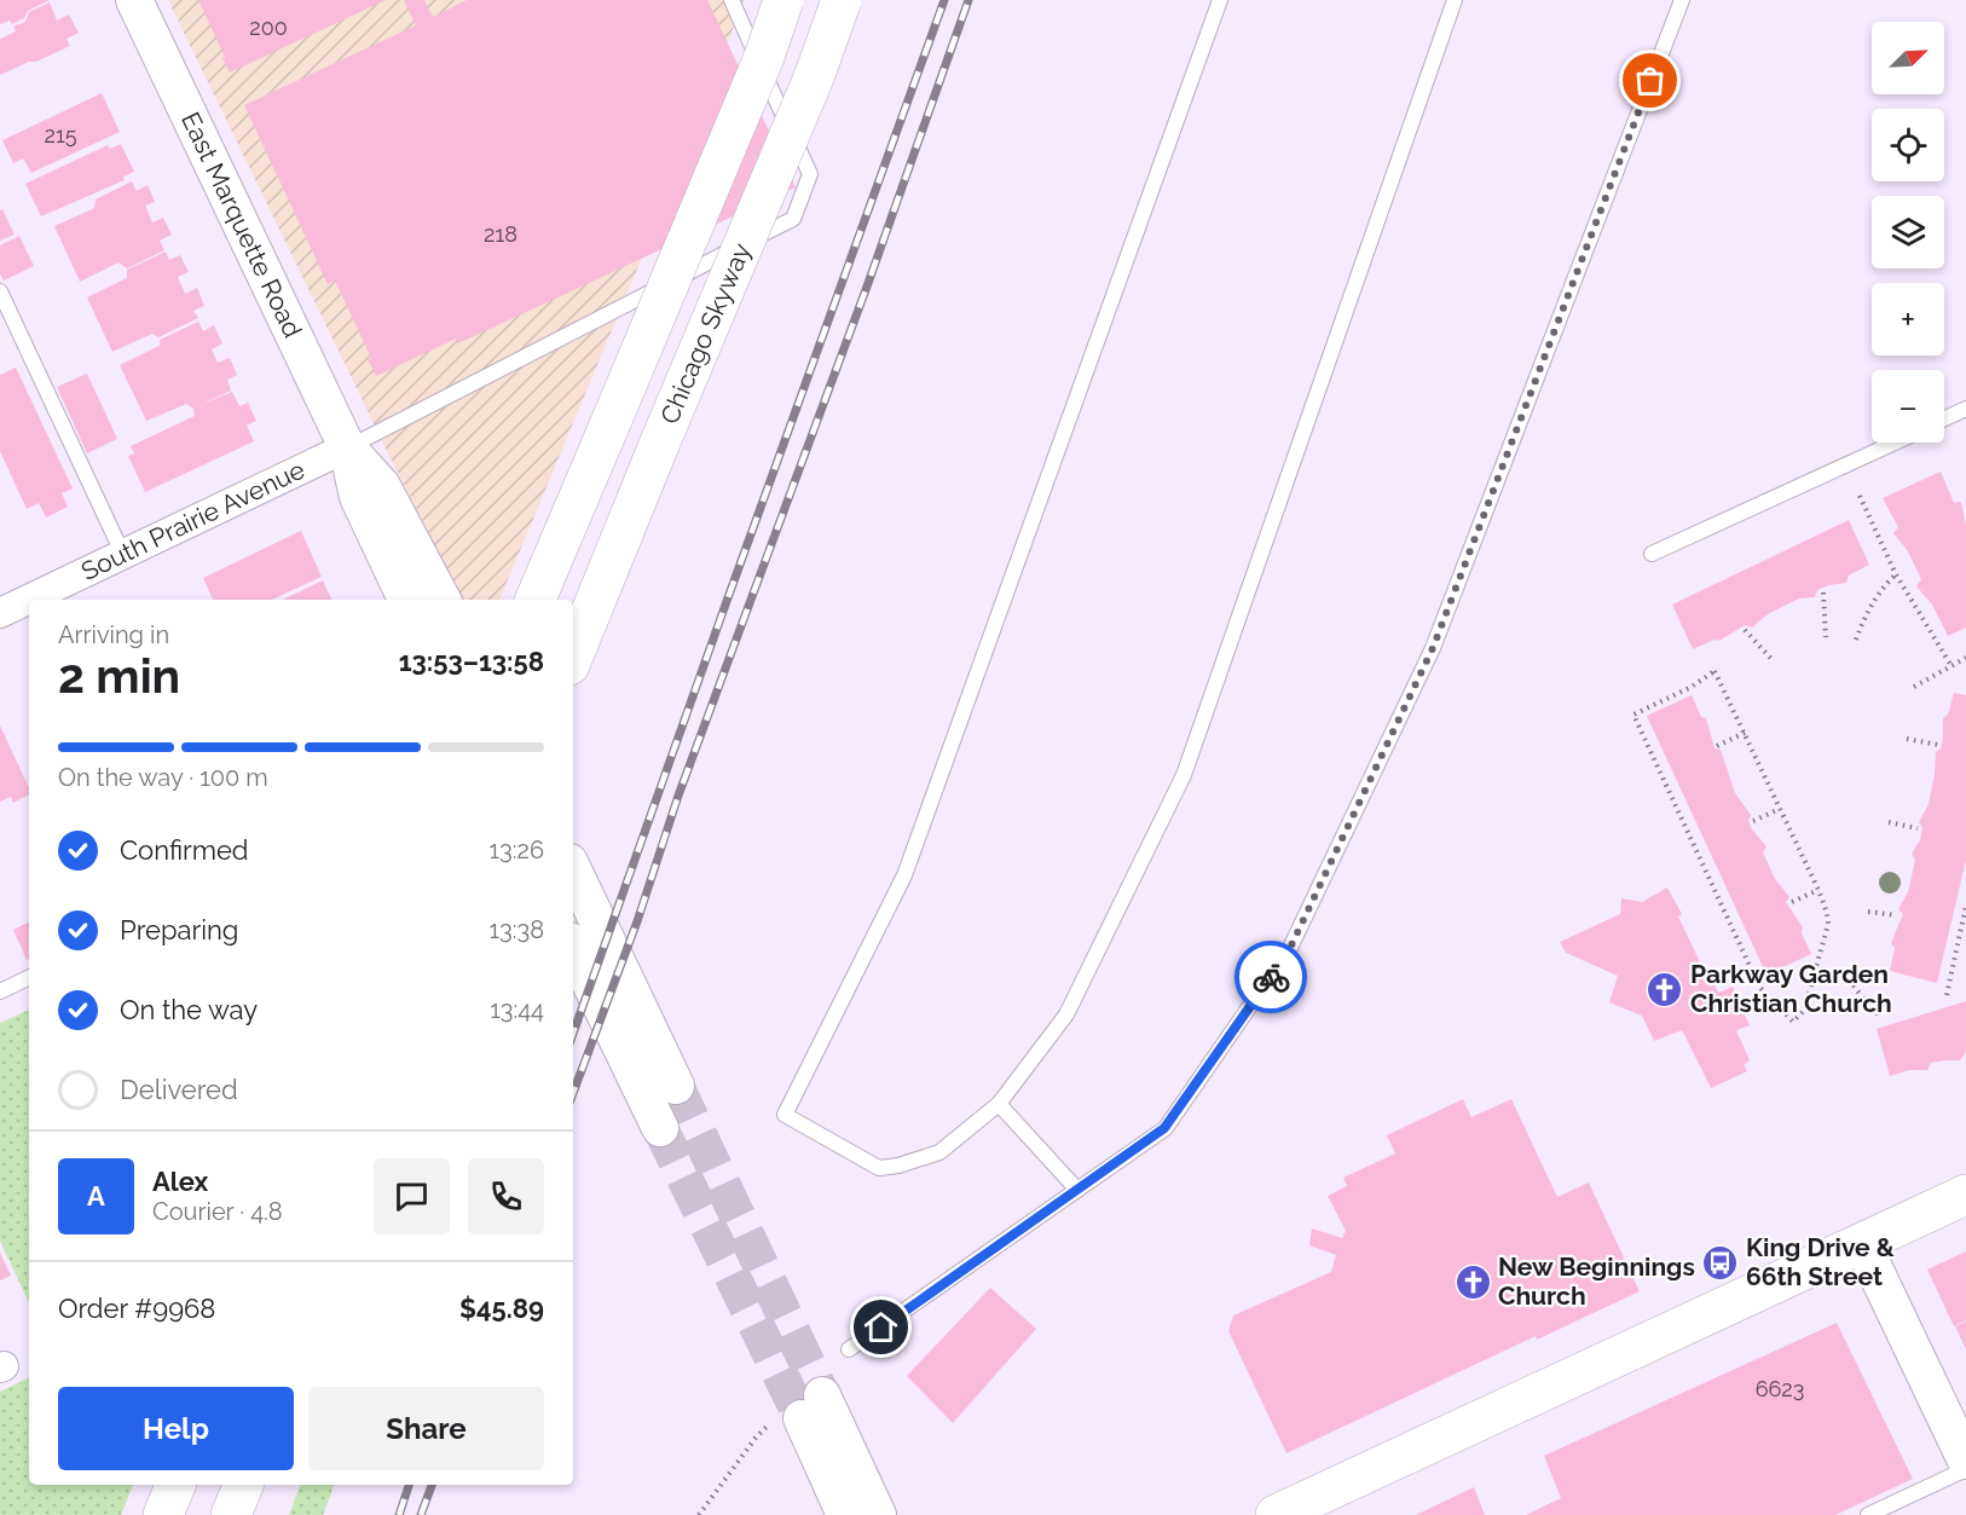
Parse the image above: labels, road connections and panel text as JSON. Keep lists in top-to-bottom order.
{
  "streets": {
    "main road": ["Chicago Skyway"],
    "street": ["East Marquette Road", "South Prairie Avenue"]
  },
  "crossings": [
    ["East Marquette Road", "South Prairie Avenue"]
  ],
  "places": {
    "church": ["Parkway Garden Christian Church", "New Beginnings Church"],
    "bus stop": ["King Drive & 66th Street"]
  },
  "house_numbers": [
    "200",
    "215",
    "218",
    "6623"
  ],
  "north": "top right",
  "page": {
    "map_buttons": ["+", "−"],
    "heading": ["2 min", "Arriving in", "13:53–13:58"],
    "panel": [
      "Alex",
      "Courier · 4.8",
      "Order #9968",
      "$45.89"
    ],
    "bar": "On the way · 100 m",
    "list": [
      ["Confirmed", "13:26"],
      ["Preparing", "13:38"],
      ["On the way", "13:44"],
      "Delivered"
    ],
    "round": "A",
    "buttons": ["Help", "Share"]
  }
}
